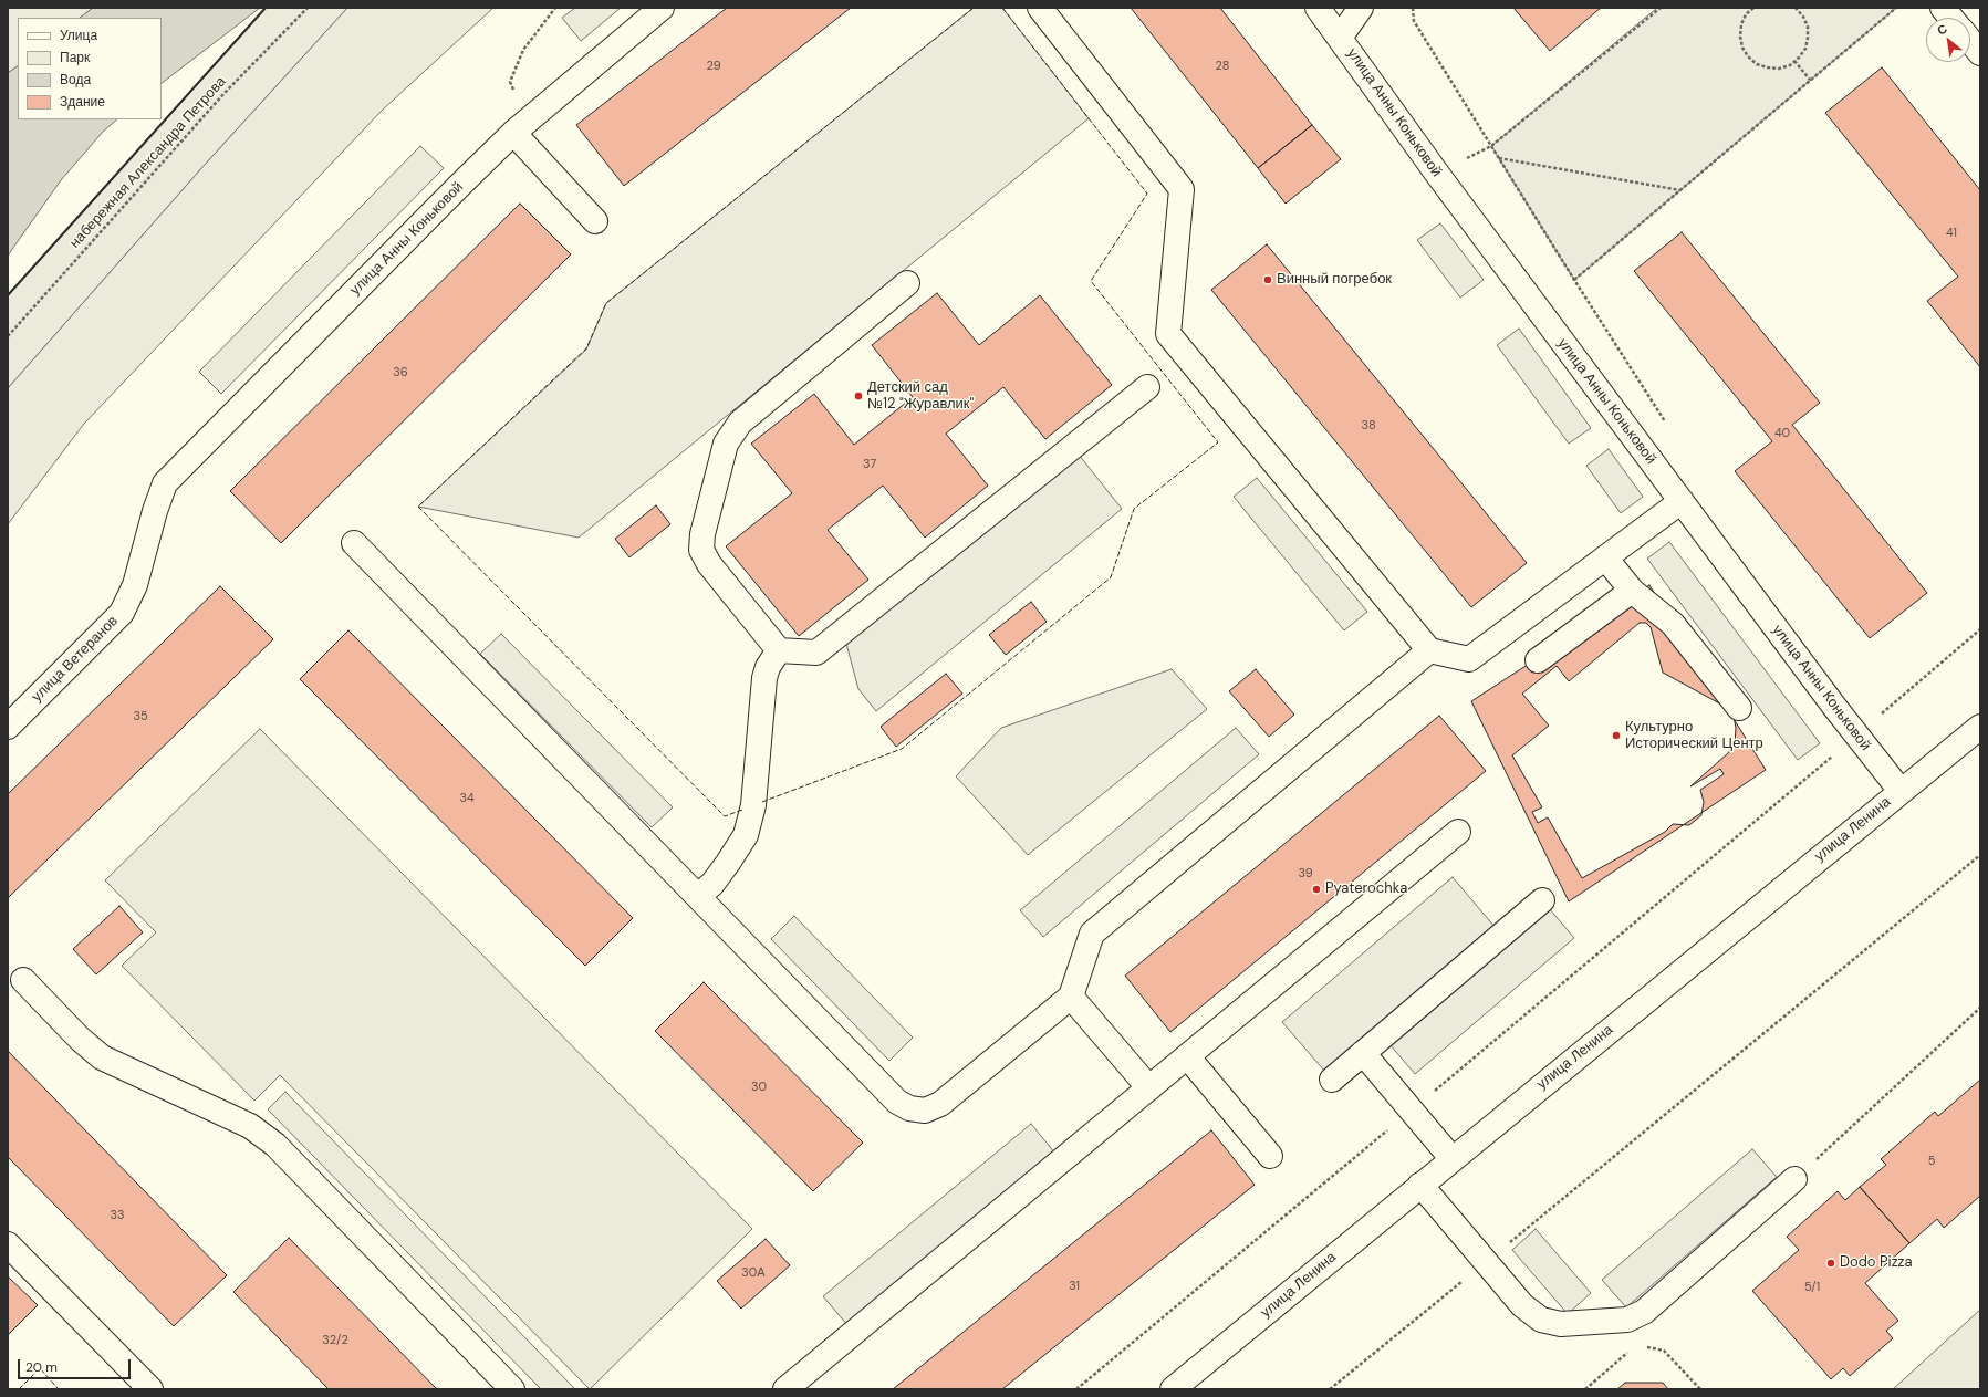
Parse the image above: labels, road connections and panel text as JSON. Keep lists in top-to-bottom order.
{
  "streets": {
    "street": ["улица Анны Коньковой", "улица Ветеранов", "улица Ленина"],
    "path": ["набережная Александра Петрова"]
  },
  "crossings": [
    ["улица Анны Коньковой", "улица Ветеранов"],
    ["улица Анны Коньковой", "улица Ленина"]
  ],
  "places": [
    "Винный погребок",
    "Детский сад №12 \"Журавлик\"",
    "Культурно Исторический Центр",
    "Pyaterochka",
    "Dodo Pizza"
  ],
  "house_numbers": [
    "29",
    "28",
    "41",
    "36",
    "38",
    "40",
    "37",
    "35",
    "34",
    "39",
    "30",
    "5",
    "33",
    "30А",
    "31",
    "5/1",
    "32/2"
  ],
  "legend": [
    "Улица",
    "Парк",
    "Вода",
    "Здание"
  ],
  "scale_bar": "20 m",
  "north": "top left"
}
